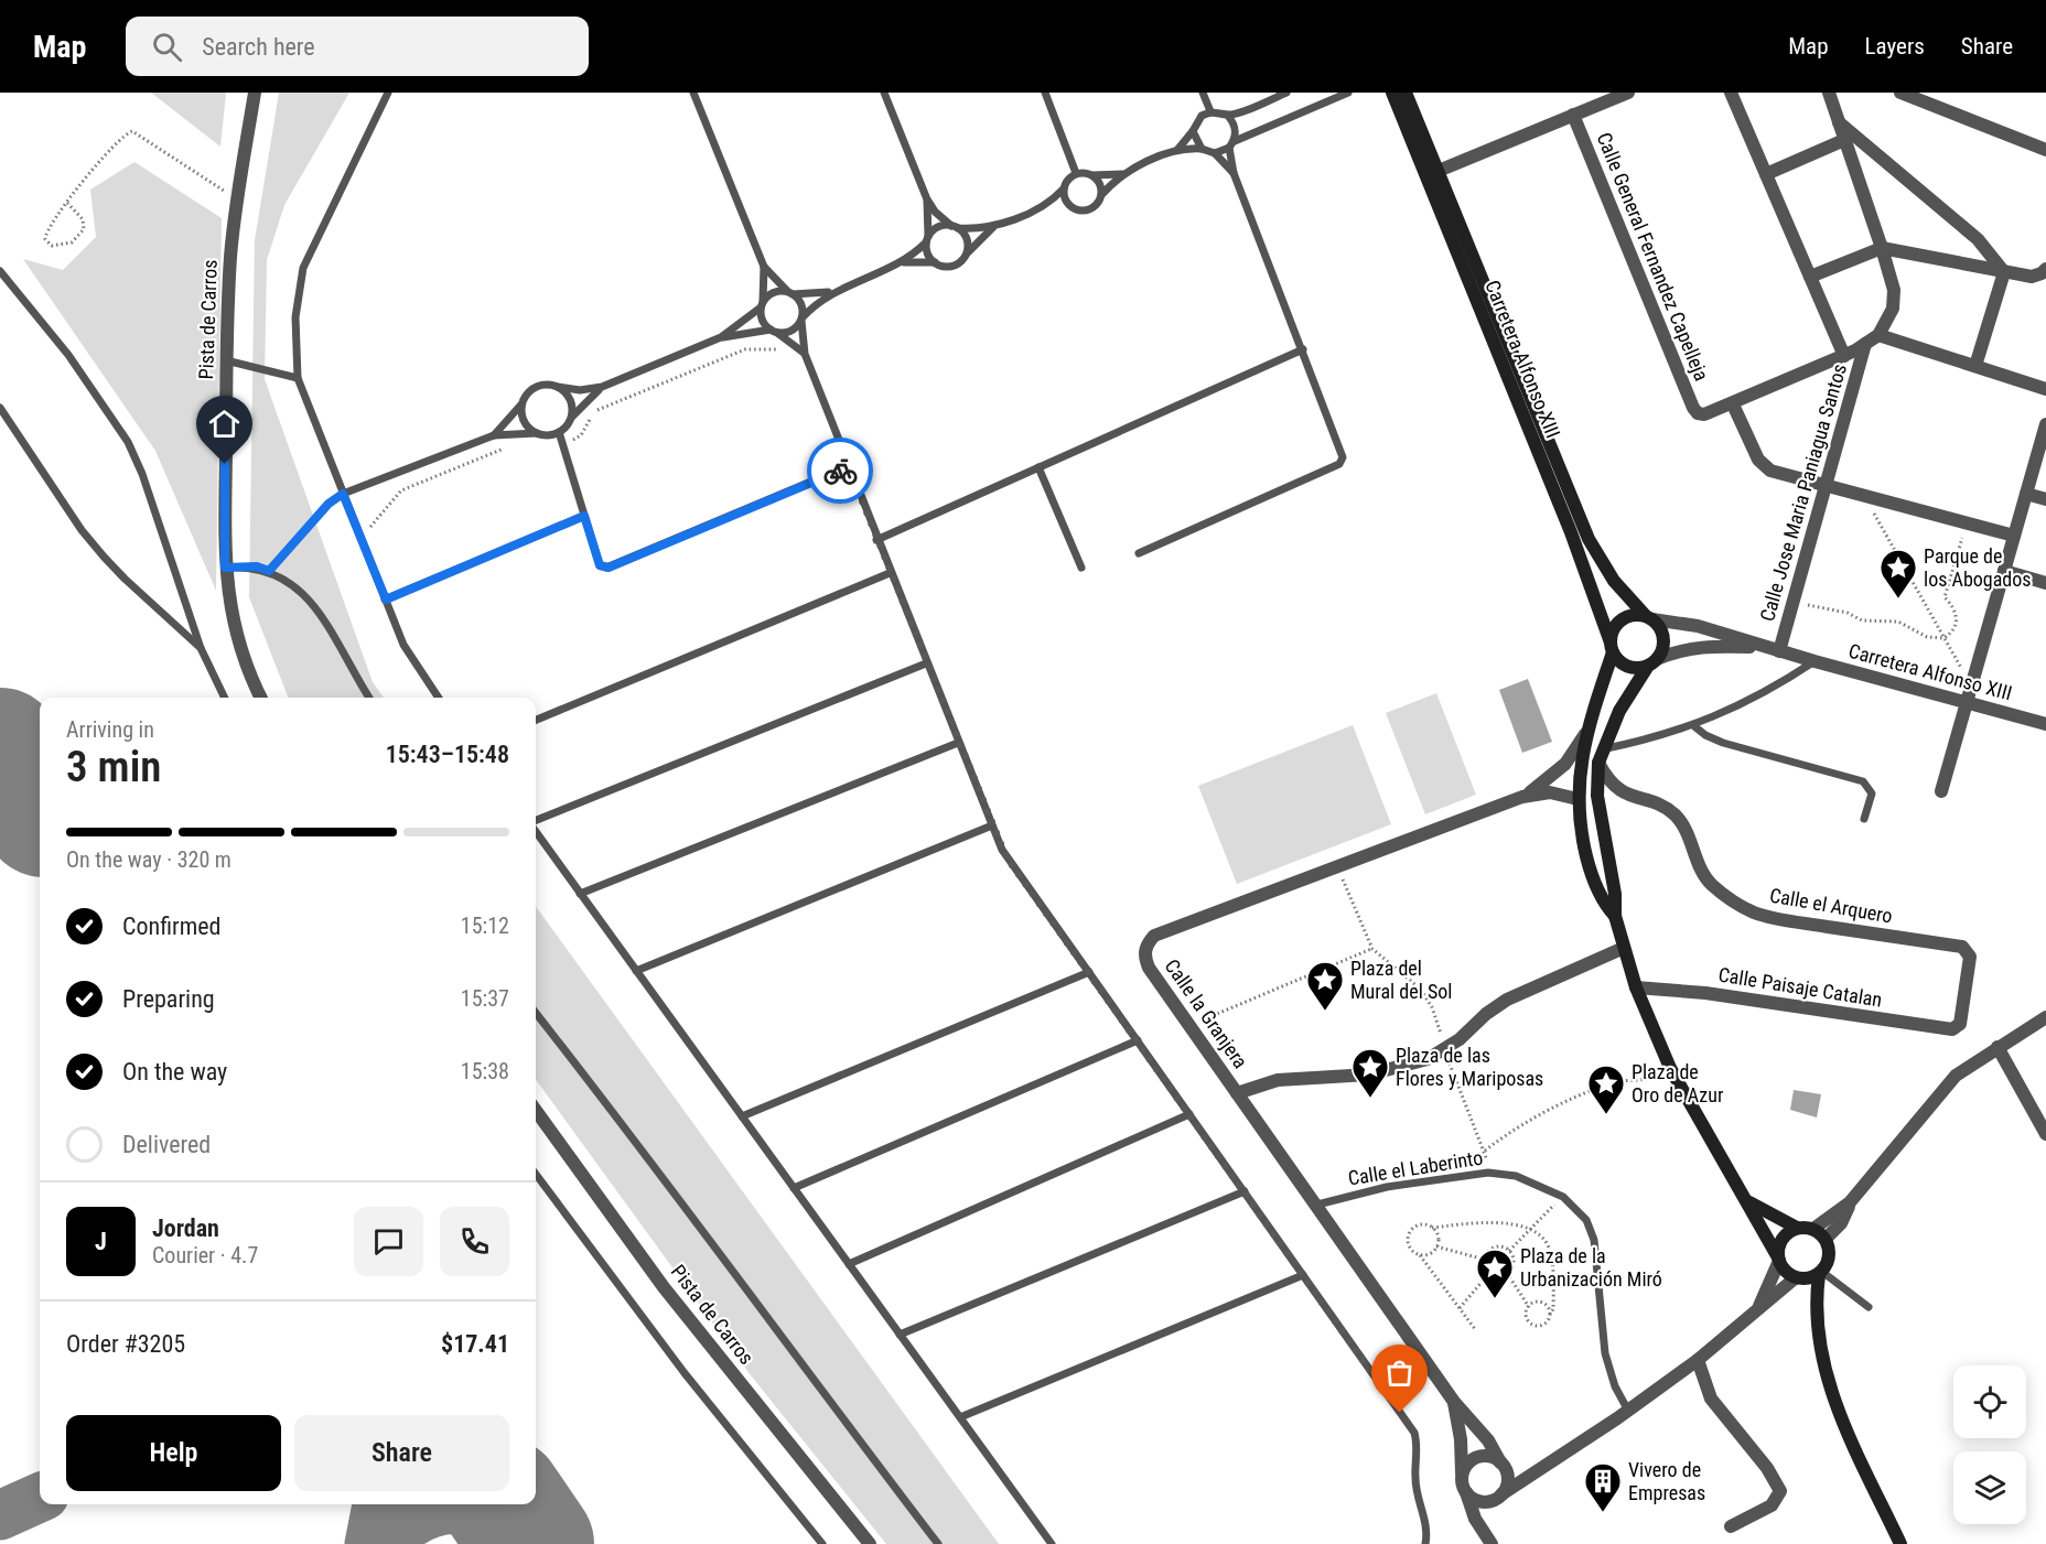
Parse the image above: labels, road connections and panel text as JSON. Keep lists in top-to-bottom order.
{
  "streets": {
    "street": [
      "Calle General Fernandez Capelleja",
      "Pista de Carros",
      "Carretera Alfonso XIII",
      "Calle Jose Maria Paniagua Santos",
      "Calle el Arquero",
      "Calle Paisaje Catalan",
      "Calle la Granjera"
    ],
    "lane": ["Calle el Laberinto"]
  },
  "crossings": [
    ["Carretera Alfonso XIII", "Calle Jose Maria Paniagua Santos"],
    ["Calle el Arquero", "Calle Paisaje Catalan"],
    ["Calle la Granjera", "Calle el Laberinto"]
  ],
  "places": {
    "place": [
      "Parque de los Abogados",
      "Plaza del Mural del Sol",
      "Plaza de las Flores y Mariposas",
      "Plaza de Oro de Azur",
      "Plaza de la Urbanización Miró"
    ],
    "building": ["Vivero de Empresas"]
  },
  "page": {
    "header": "Map",
    "search": "Search here",
    "nav": ["Map", "Layers", "Share"],
    "heading": ["3 min", "Arriving in", "15:43–15:48"],
    "panel": [
      "Jordan",
      "Courier · 4.7",
      "Order #3205",
      "$17.41"
    ],
    "bar": "On the way · 320 m",
    "list": [
      ["Confirmed", "15:12"],
      ["Preparing", "15:37"],
      ["On the way", "15:38"],
      "Delivered"
    ],
    "round": "J",
    "buttons": ["Help", "Share"]
  }
}
